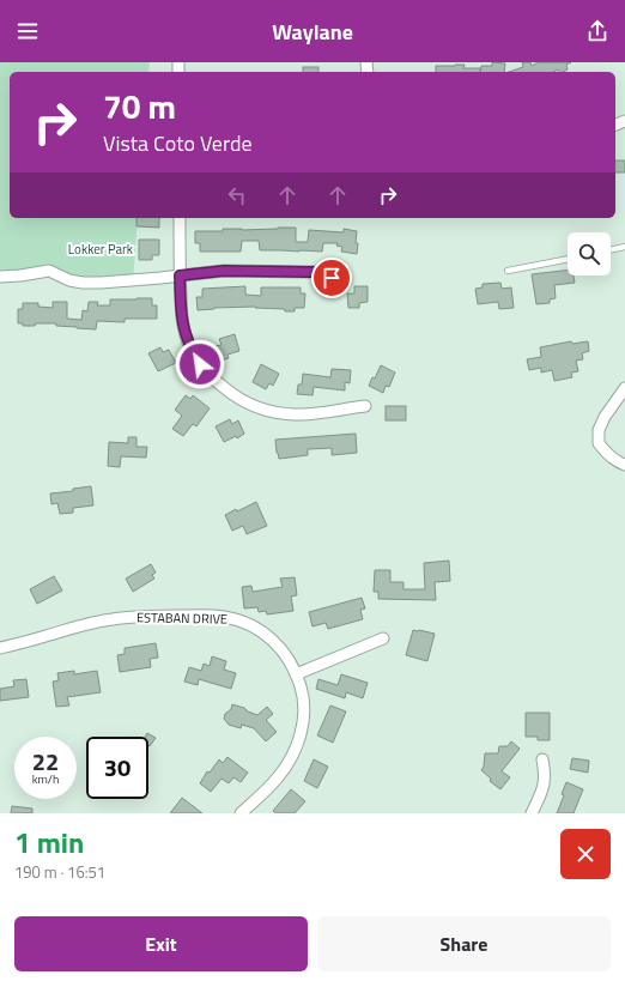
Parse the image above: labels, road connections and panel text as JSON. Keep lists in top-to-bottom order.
{
  "streets": {
    "street": ["ESTABAN DRIVE"]
  },
  "parks": ["Lokker Park"],
  "page": {
    "header": "Waylane",
    "turn": ["70 m", "Vista Coto Verde"],
    "speed": "22 km/h",
    "limit": "30",
    "heading": ["1 min", "190 m · 16:51"],
    "buttons": ["Exit", "Share"]
  }
}
